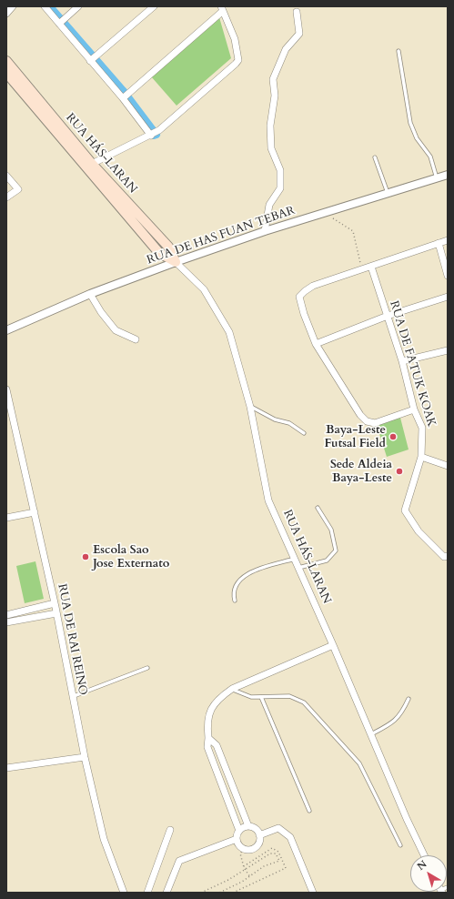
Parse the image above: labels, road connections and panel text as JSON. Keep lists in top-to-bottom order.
{
  "streets": {
    "main road": ["RUA HÁS-LARAN"],
    "street": ["RUA DE HAS FUAN TEBAR", "RUA DE FATUK KOAK", "RUA DE RAI REINO"]
  },
  "crossings": [
    ["RUA HÁS-LARAN", "RUA DE HAS FUAN TEBAR"]
  ],
  "places": ["Baya-Leste Futsal Field", "Sede Aldeia Baya-Leste", "Escola Sao Jose Externato"],
  "north": "top left"
}
